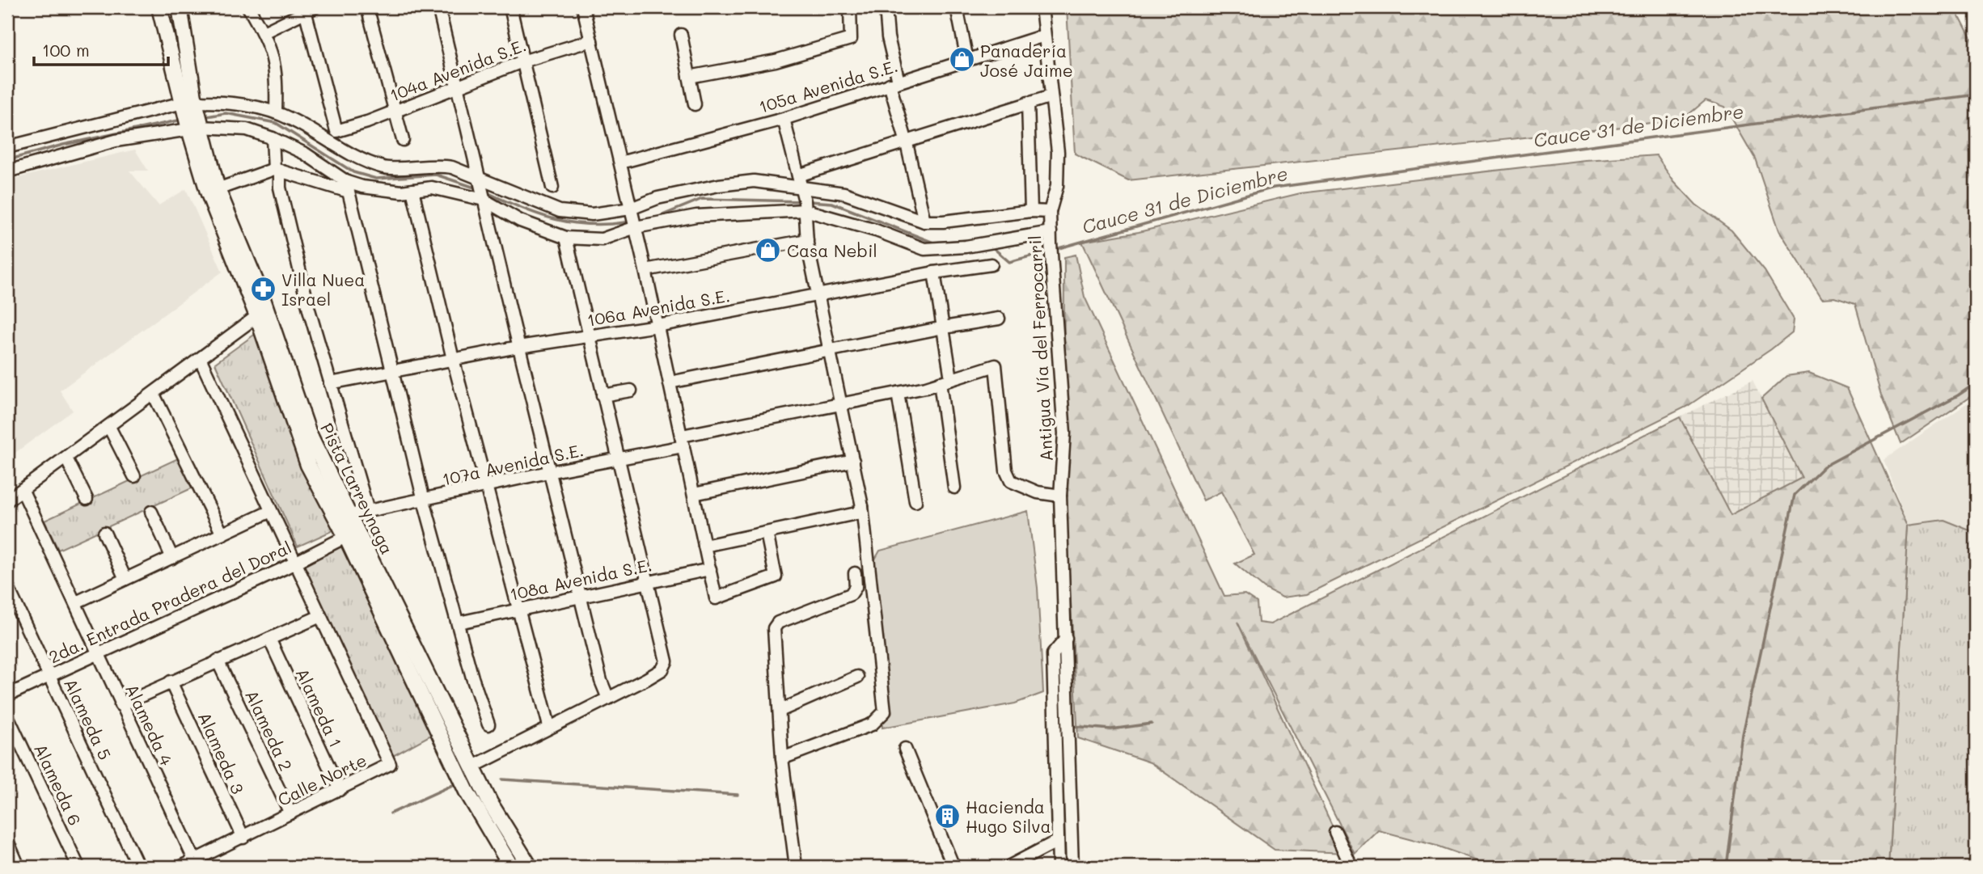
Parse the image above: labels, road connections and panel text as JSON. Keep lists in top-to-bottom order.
{
  "streets": {
    "main road": ["Pista Larreynaga"],
    "street": [
      "104a Avenida S.E.",
      "105a Avenida S.E.",
      "106a Avenida S.E.",
      "Antigua Vía del Ferrocarril",
      "107a Avenida S.E.",
      "108a Avenida S.E.",
      "2da. Entrada Pradera del Doral",
      "Alameda 1",
      "Alameda 5",
      "Alameda 4",
      "Alameda 2",
      "Alameda 3",
      "Calle Norte",
      "Alameda 6"
    ]
  },
  "crossings": [
    ["105a Avenida S.E.", "Antigua Vía del Ferrocarril"],
    ["Antigua Vía del Ferrocarril", "107a Avenida S.E."],
    ["107a Avenida S.E.", "Pista Larreynaga"],
    ["Pista Larreynaga", "2da. Entrada Pradera del Doral"],
    ["2da. Entrada Pradera del Doral", "Alameda 5"],
    ["2da. Entrada Pradera del Doral", "Alameda 4"],
    ["2da. Entrada Pradera del Doral", "Calle Norte"],
    ["Alameda 1", "Calle Norte"],
    ["Alameda 4", "Calle Norte"],
    ["Alameda 2", "Calle Norte"],
    ["Alameda 3", "Calle Norte"]
  ],
  "water": ["Cauce 31 de Diciembre"],
  "places": {
    "shop": ["Panadería José Jaime", "Casa Nebil"],
    "pharmacy": ["Villa Nuea Israel"],
    "building": ["Hacienda Hugo Silva"]
  },
  "scale_bar": "100 m"
}
